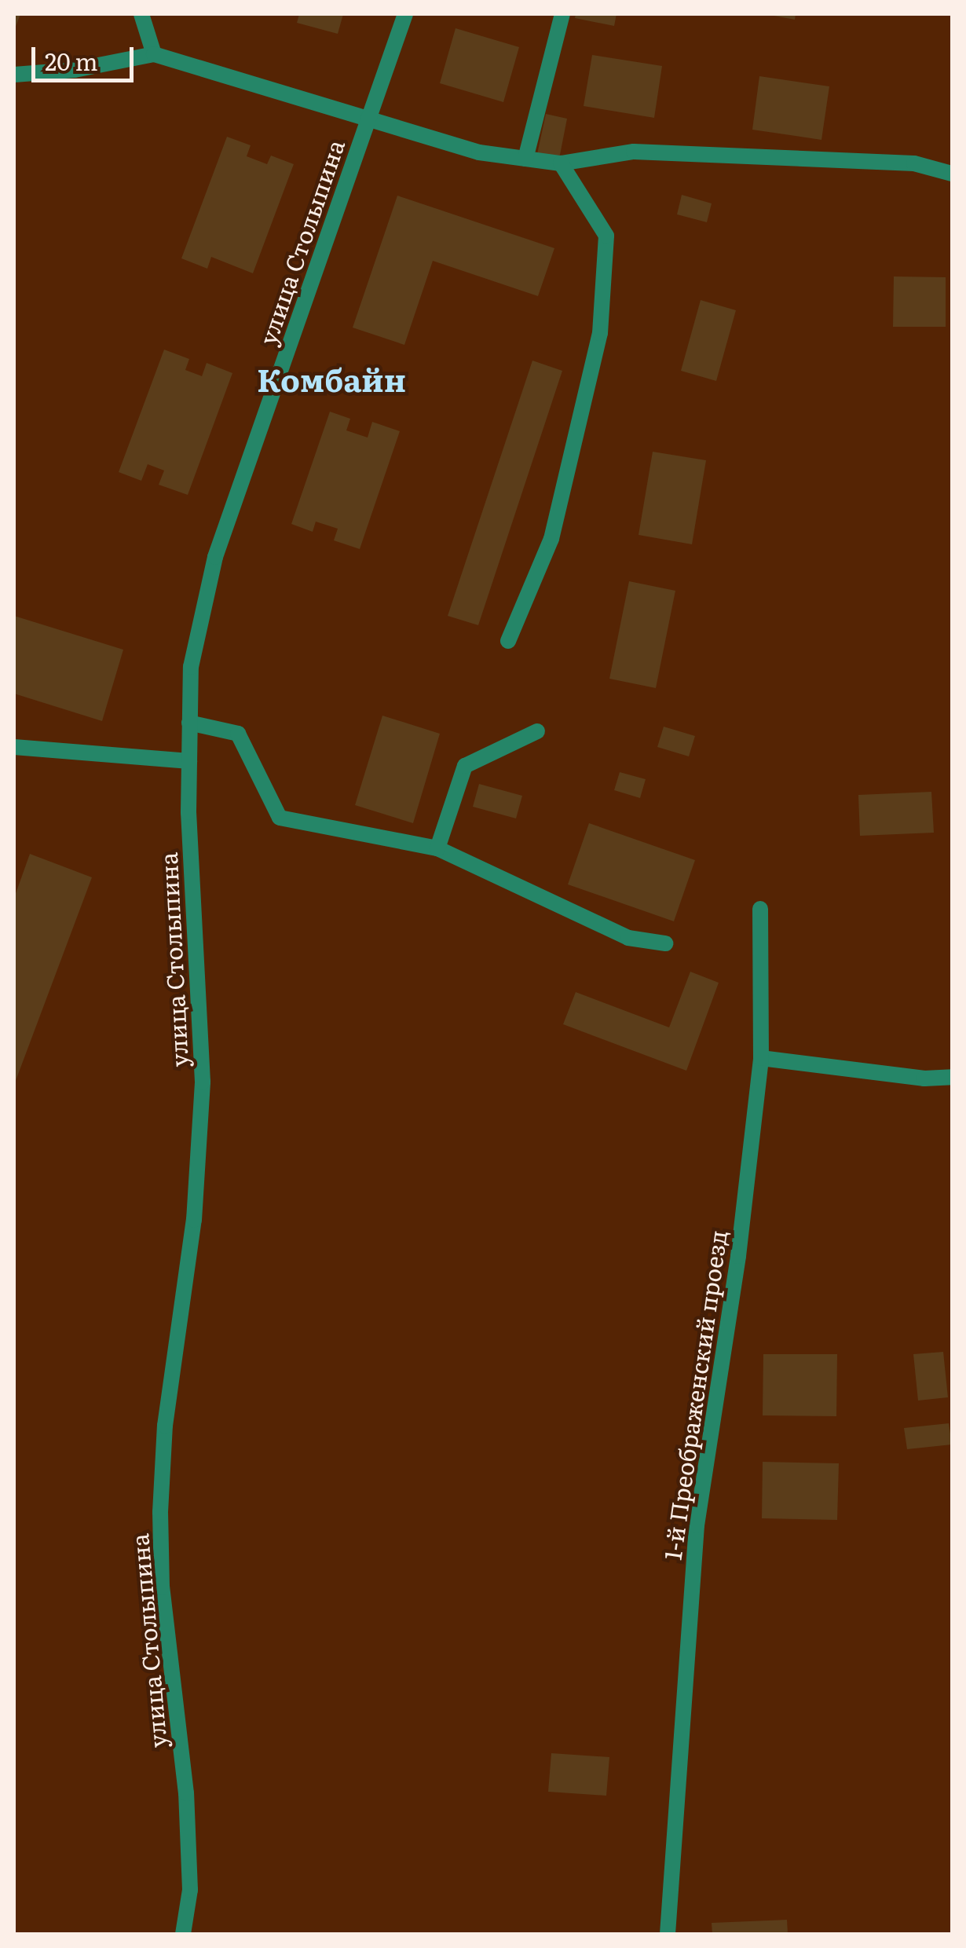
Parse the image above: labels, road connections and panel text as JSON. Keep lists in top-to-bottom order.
{
  "streets": {
    "street": ["улица Столыпина", "1-й Преображенский проезд"]
  },
  "districts": ["Комбайн"],
  "scale_bar": "20 m"
}
